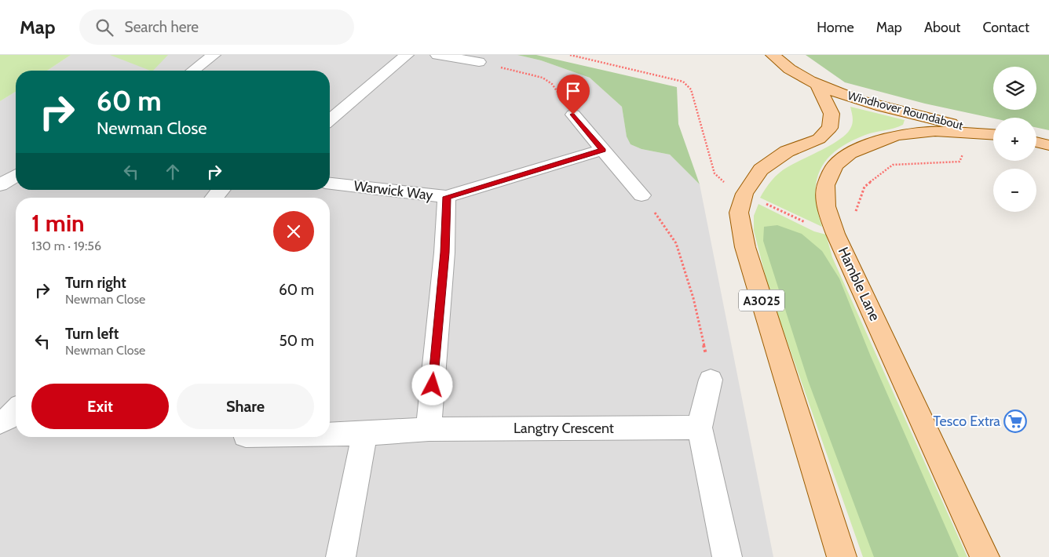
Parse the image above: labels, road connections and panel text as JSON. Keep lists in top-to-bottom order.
{
  "streets": {
    "main road": ["Windhover Roundabout", "Hamble Lane", "A3025"],
    "street": ["Warwick Way", "Langtry Crescent"]
  },
  "crossings": [
    ["Windhover Roundabout", "A3025"],
    ["Warwick Way", "Langtry Crescent"]
  ],
  "places": {
    "supermarket": ["Tesco Extra"]
  },
  "page": {
    "header": "Map",
    "search": "Search here",
    "nav": [
      "Home",
      "Map",
      "About",
      "Contact"
    ],
    "map_buttons": ["+", "−"],
    "turn": ["60 m", "Newman Close"],
    "heading": ["1 min", "130 m · 19:56"],
    "list": [
      {
        "name": "Turn right",
        "note": "Newman Close",
        "value": "60 m"
      },
      {
        "name": "Turn left",
        "note": "Newman Close",
        "value": "50 m"
      }
    ],
    "buttons": ["Exit", "Share"]
  }
}
